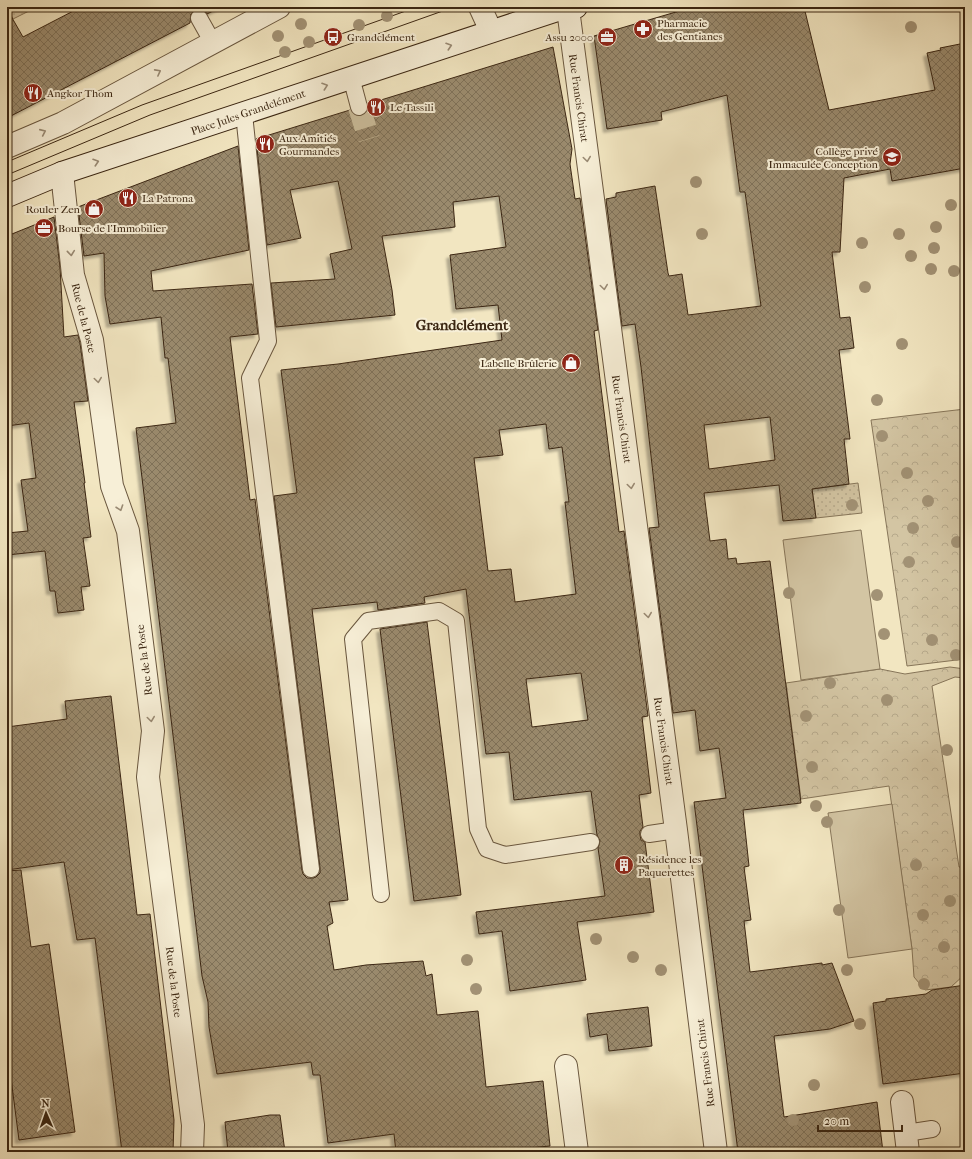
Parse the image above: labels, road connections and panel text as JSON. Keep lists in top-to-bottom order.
{
  "streets": {
    "street": ["Rue Francis Chirat", "Place Jules Grandclément", "Rue de la Poste"]
  },
  "crossings": [
    ["Rue Francis Chirat", "Place Jules Grandclément"],
    ["Place Jules Grandclément", "Rue de la Poste"]
  ],
  "one_way": ["Rue Francis Chirat", "Rue de la Poste"],
  "districts": ["Grandclément"],
  "places": {
    "pharmacy": ["Pharmacie des Gentianes"],
    "bus stop": ["Grandclément"],
    "office": ["Assu 2000", "Bourse de l'Immobilier"],
    "restaurant": [
      "Angkor Thom",
      "Le Tassili",
      "Aux Amitiés Gourmandes",
      "La Patrona"
    ],
    "school or university": ["Collège privé Immaculée Conception"],
    "shop": ["Rouler Zen", "Labelle Brûlerie"],
    "building": ["Résidence les Paquerettes"]
  },
  "scale_bar": "20 m",
  "north": "top"
}
